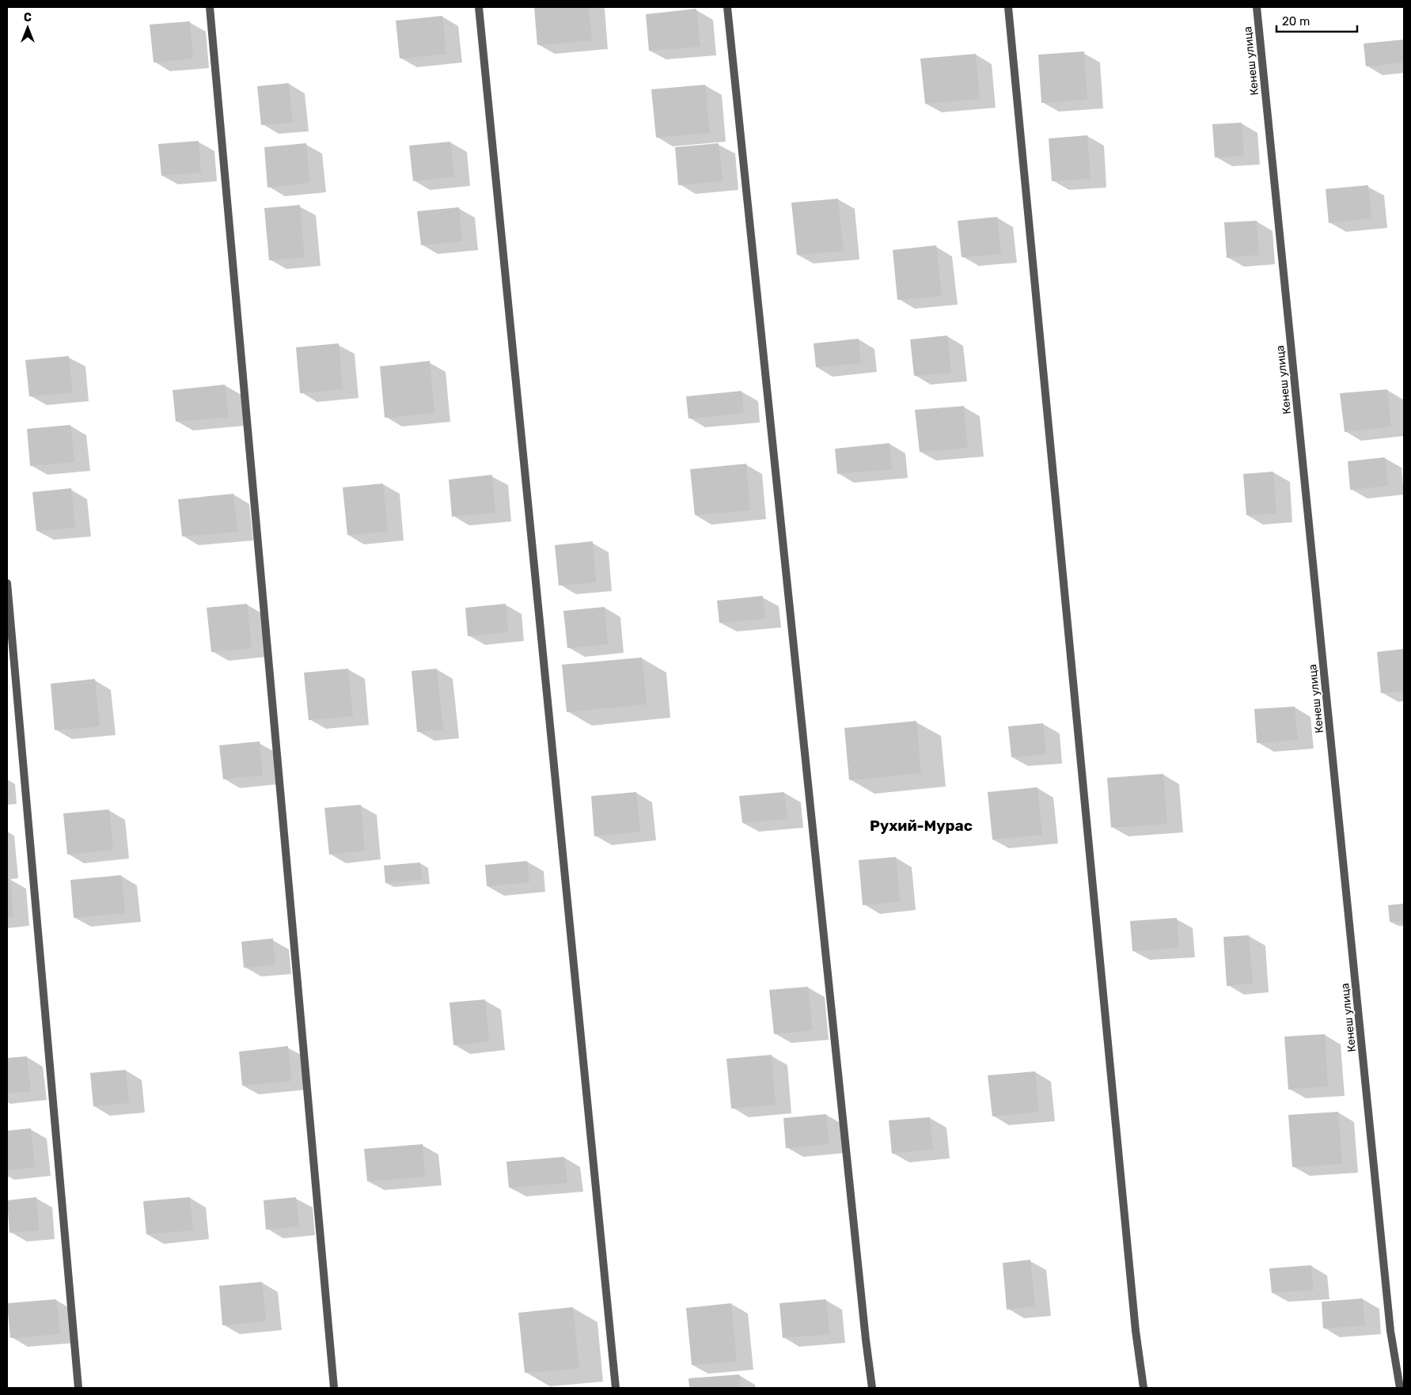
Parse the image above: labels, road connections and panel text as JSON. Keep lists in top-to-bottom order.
{
  "streets": {
    "street": ["Кенеш улица"]
  },
  "districts": ["Рухий-Мурас"],
  "scale_bar": "20 m",
  "north": "top"
}
